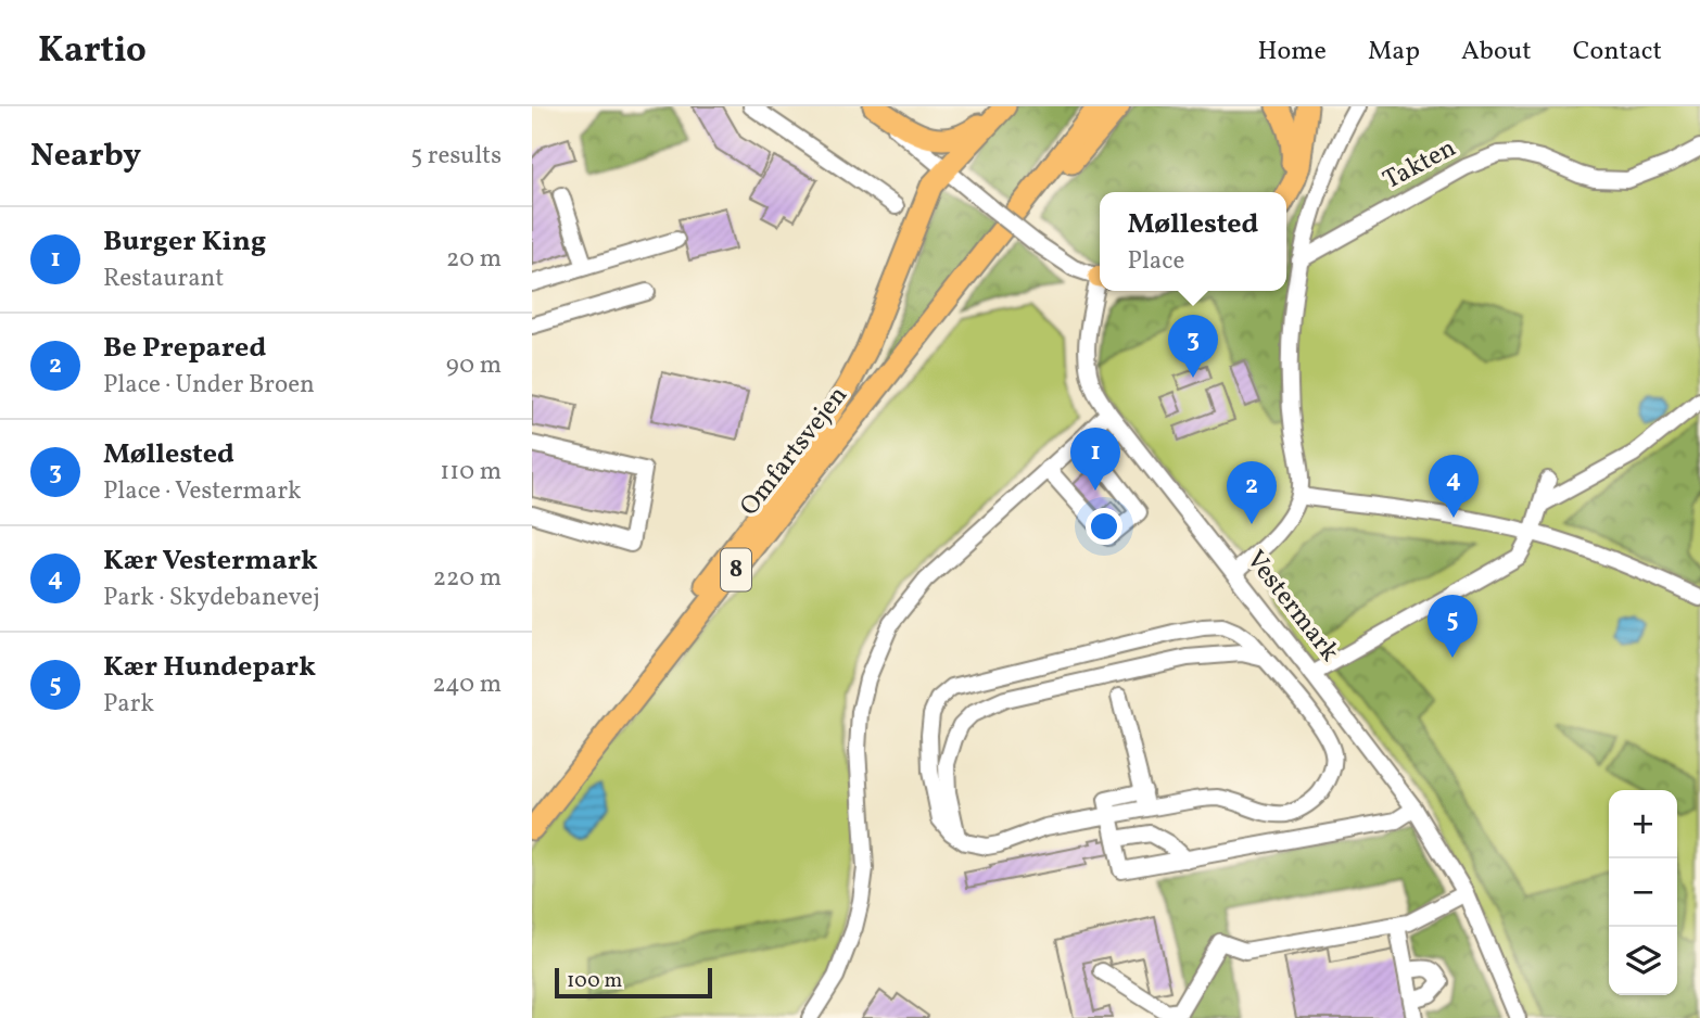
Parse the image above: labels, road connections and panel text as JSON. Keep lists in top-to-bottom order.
{
  "streets": {
    "highway": ["Omfartsvejen", "8"],
    "street": ["Takten", "Vestermark"]
  },
  "scale_bar": "100 m",
  "page": {
    "header": "Kartio",
    "nav": [
      "Home",
      "Map",
      "About",
      "Contact"
    ],
    "heading": ["Nearby", "5 results"],
    "popup": ["Møllested", "Place"],
    "list": [
      {
        "mark": "1",
        "name": "Burger King",
        "note": "Restaurant",
        "value": "20 m"
      },
      {
        "mark": "2",
        "name": "Be Prepared",
        "note": "Place · Under Broen",
        "value": "90 m"
      },
      {
        "mark": "3",
        "name": "Møllested",
        "note": "Place · Vestermark",
        "value": "110 m"
      },
      {
        "mark": "4",
        "name": "Kær Vestermark",
        "note": "Park · Skydebanevej",
        "value": "220 m"
      },
      {
        "mark": "5",
        "name": "Kær Hundepark",
        "note": "Park",
        "value": "240 m"
      }
    ],
    "pins": [
      "3",
      "1",
      "4",
      "2",
      "5"
    ],
    "map_buttons": ["+", "−"],
    "scale": "100 m"
  }
}
